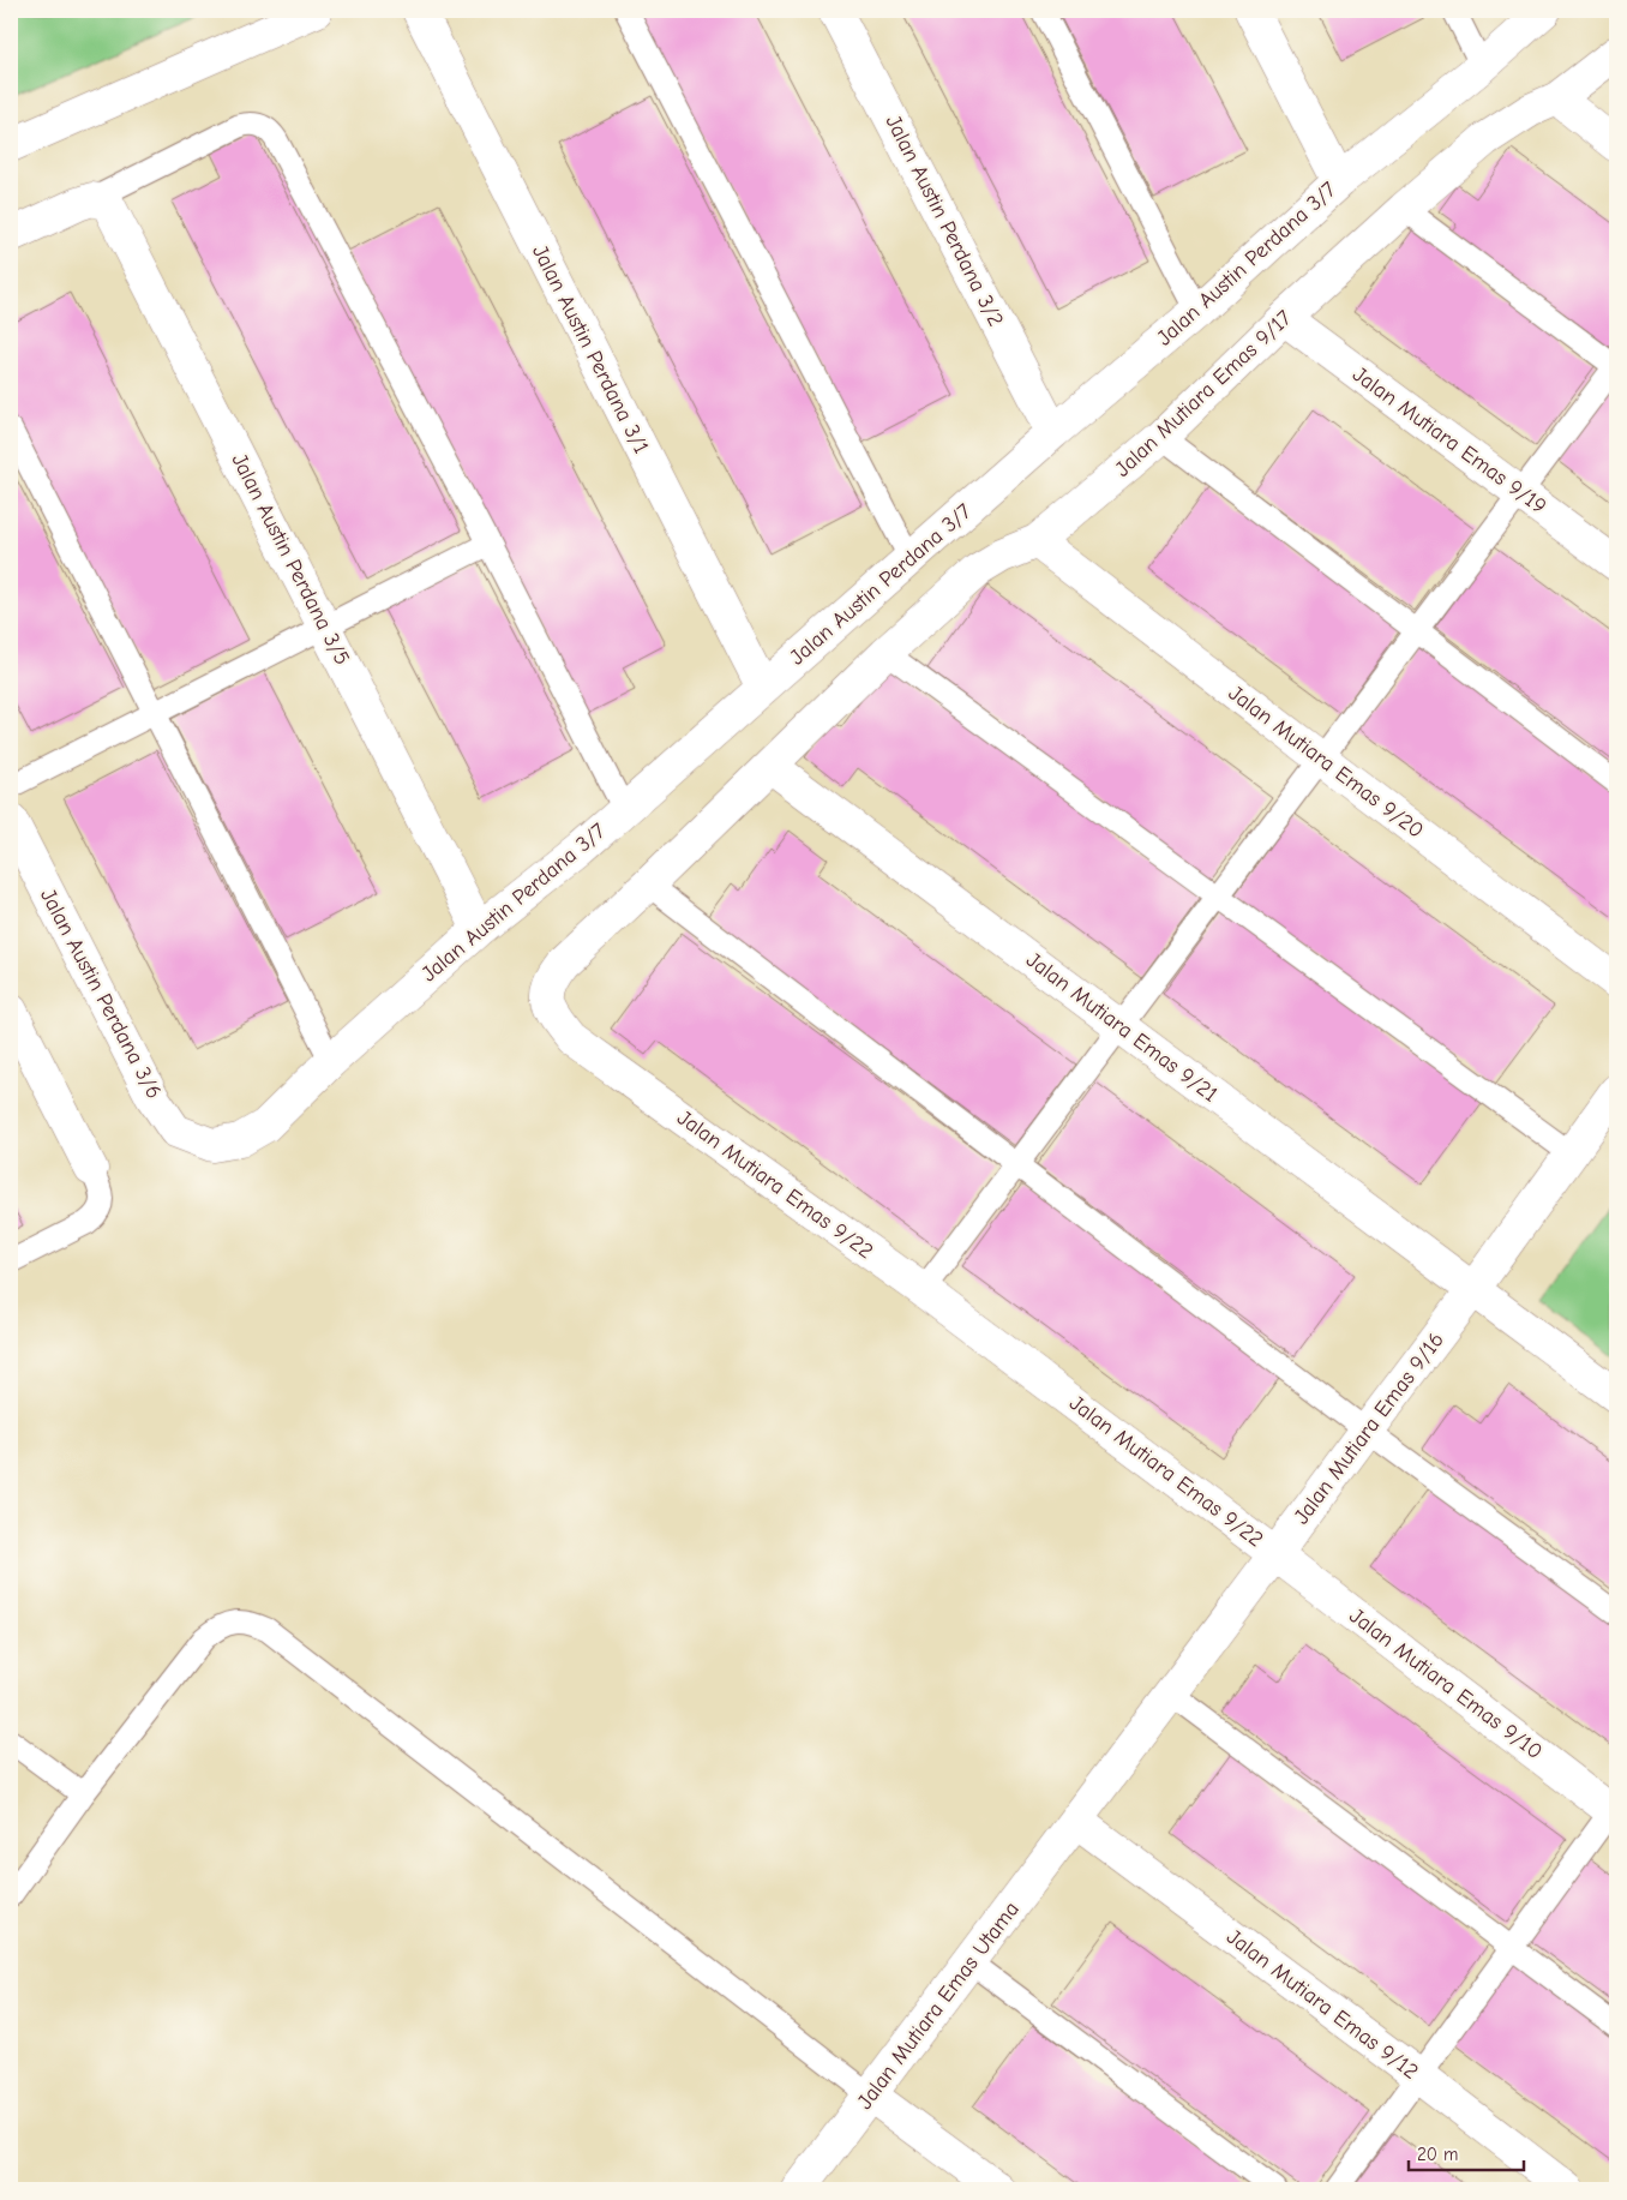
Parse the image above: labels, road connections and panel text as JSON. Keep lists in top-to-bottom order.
{
  "streets": {
    "street": [
      "Jalan Austin Perdana 3/2",
      "Jalan Austin Perdana 3/7",
      "Jalan Austin Perdana 3/1",
      "Jalan Mutiara Emas 9/17",
      "Jalan Mutiara Emas 9/19",
      "Jalan Austin Perdana 3/5",
      "Jalan Mutiara Emas 9/20",
      "Jalan Austin Perdana 3/6",
      "Jalan Mutiara Emas 9/21",
      "Jalan Mutiara Emas 9/22",
      "Jalan Mutiara Emas 9/16",
      "Jalan Mutiara Emas 9/10",
      "Jalan Mutiara Emas 9/12",
      "Jalan Mutiara Emas Utama"
    ]
  },
  "crossings": [
    ["Jalan Austin Perdana 3/2", "Jalan Austin Perdana 3/7"],
    ["Jalan Austin Perdana 3/7", "Jalan Austin Perdana 3/1"],
    ["Jalan Austin Perdana 3/7", "Jalan Austin Perdana 3/5"],
    ["Jalan Austin Perdana 3/7", "Jalan Austin Perdana 3/6"],
    ["Jalan Mutiara Emas 9/17", "Jalan Mutiara Emas 9/19"],
    ["Jalan Mutiara Emas 9/17", "Jalan Mutiara Emas 9/20"],
    ["Jalan Mutiara Emas 9/17", "Jalan Mutiara Emas 9/21"],
    ["Jalan Mutiara Emas 9/17", "Jalan Mutiara Emas 9/22"],
    ["Jalan Mutiara Emas 9/21", "Jalan Mutiara Emas 9/22"],
    ["Jalan Mutiara Emas 9/21", "Jalan Mutiara Emas 9/16"],
    ["Jalan Mutiara Emas 9/22", "Jalan Mutiara Emas 9/16"],
    ["Jalan Mutiara Emas 9/22", "Jalan Mutiara Emas 9/10"],
    ["Jalan Mutiara Emas 9/16", "Jalan Mutiara Emas 9/10"],
    ["Jalan Mutiara Emas 9/16", "Jalan Mutiara Emas 9/12"],
    ["Jalan Mutiara Emas 9/16", "Jalan Mutiara Emas Utama"],
    ["Jalan Mutiara Emas 9/12", "Jalan Mutiara Emas Utama"]
  ],
  "scale_bar": "20 m"
}
